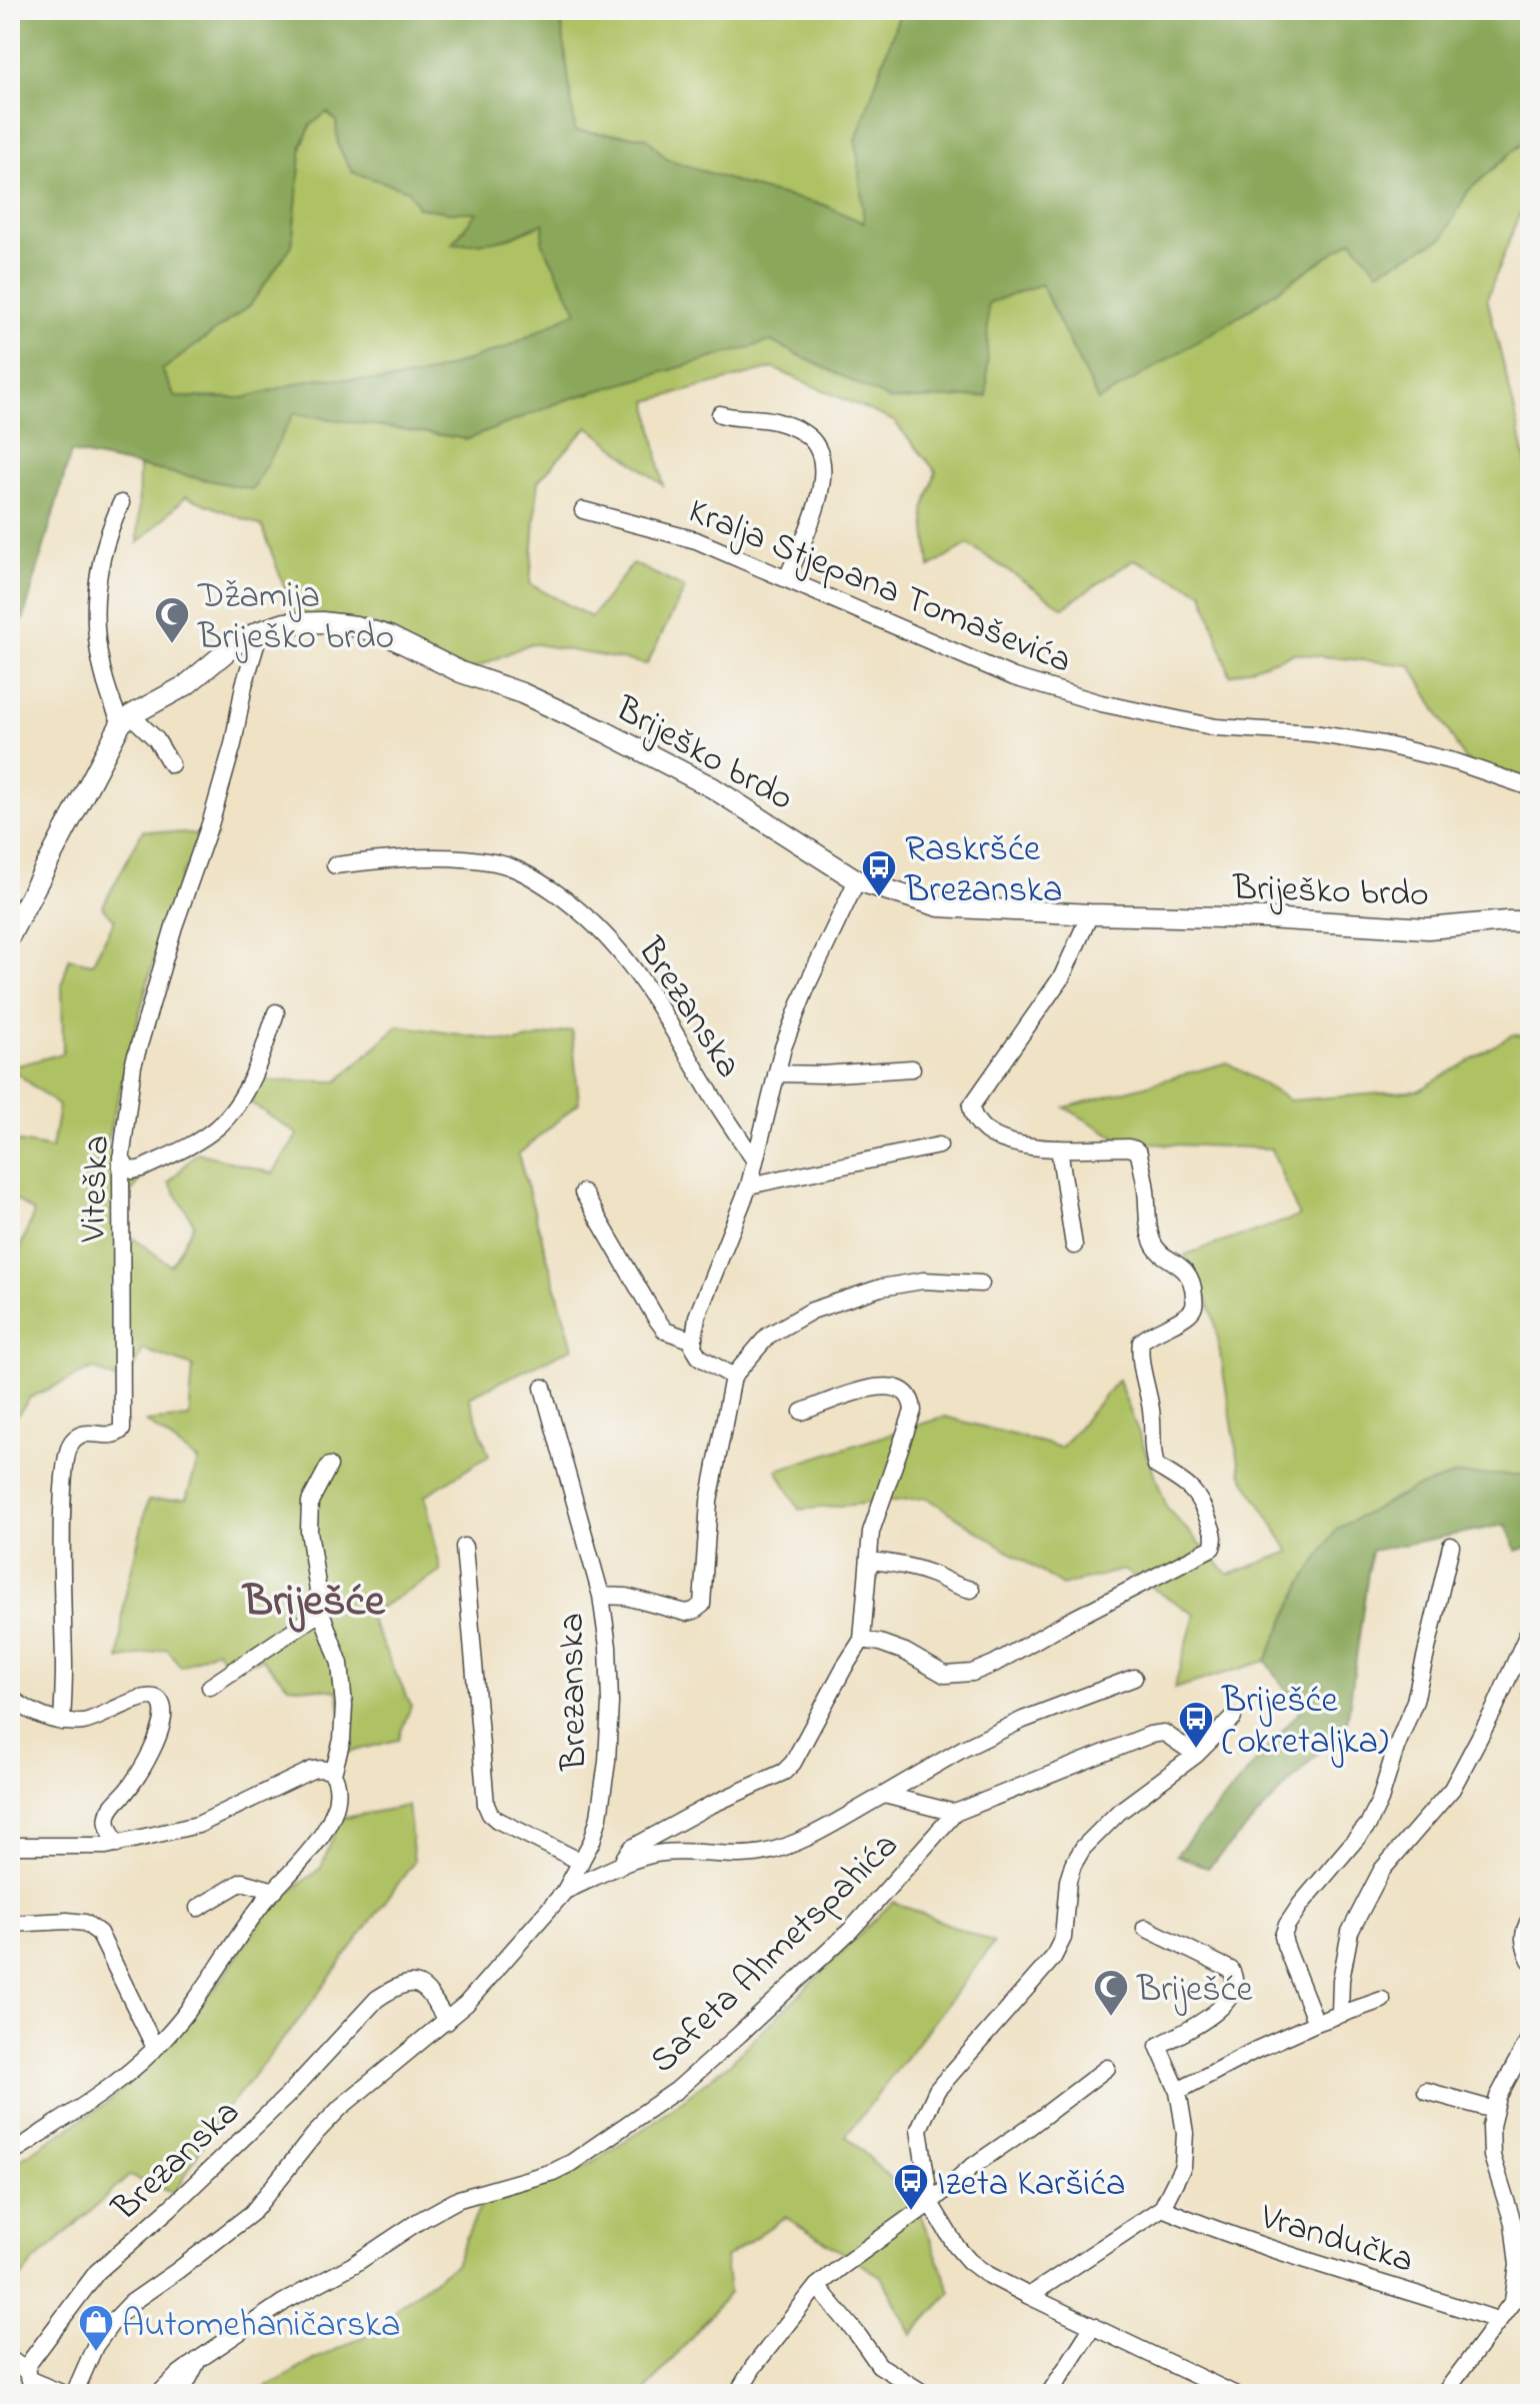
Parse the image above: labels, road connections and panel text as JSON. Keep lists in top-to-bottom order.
{
  "streets": {
    "street": [
      "Kralja Stjepana Tomaševića",
      "Briješko brdo",
      "Brezanska",
      "Viteška",
      "Safeta Ahmetspahića",
      "Vrandučka"
    ]
  },
  "crossings": [
    ["Briješko brdo", "Brezanska"],
    ["Briješko brdo", "Viteška"],
    ["Brezanska", "Safeta Ahmetspahića"]
  ],
  "districts": ["Briješće"],
  "places": {
    "mosque": ["Džamija Briješko brdo", "Briješće"],
    "bus stop": ["Raskršće Brezanska", "Briješće (okretaljka)", "Izeta Karšića"],
    "shop": ["Automehaničarska"]
  }
}
